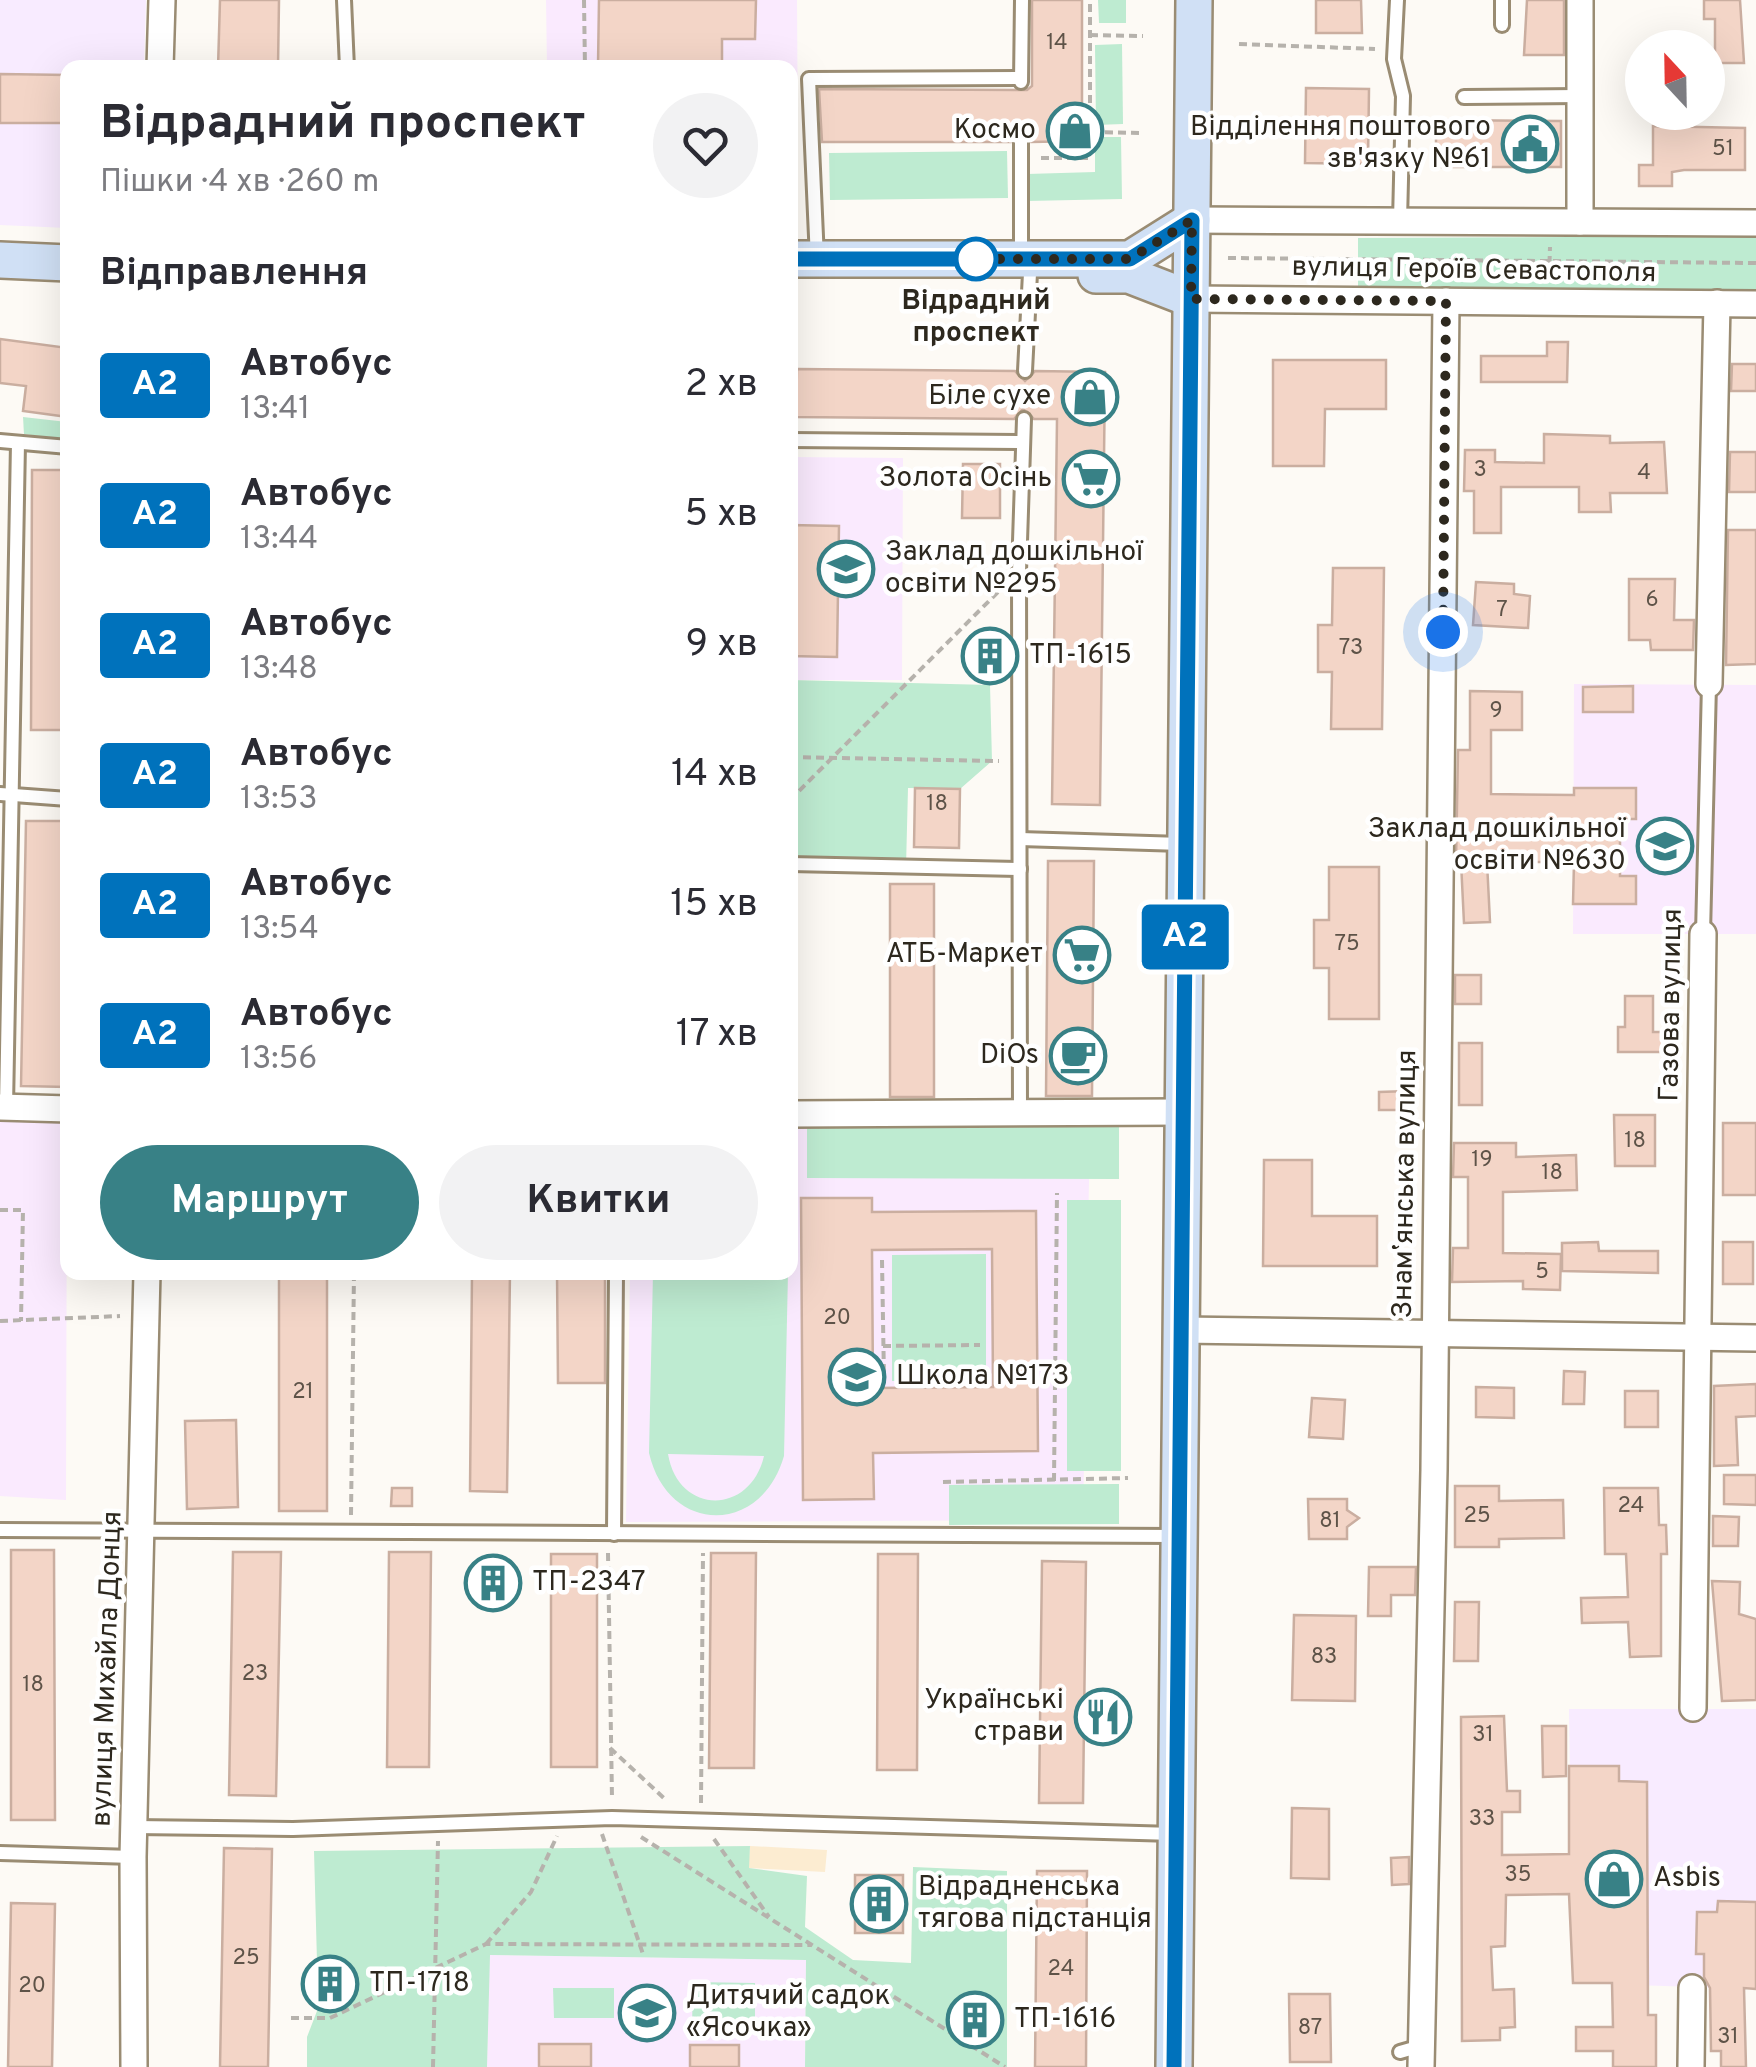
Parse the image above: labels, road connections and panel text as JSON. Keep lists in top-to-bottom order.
{
  "streets": {
    "street": [
      "вулиця Героїв Севастополя",
      "Газова вулиця",
      "Знамʼянська вулиця",
      "вулиця Михайла Донця"
    ]
  },
  "crossings": [
    ["вулиця Героїв Севастополя", "Газова вулиця"],
    ["вулиця Героїв Севастополя", "Знамʼянська вулиця"]
  ],
  "places": {
    "shop": ["Космо", "Біле сухе", "Asbis"],
    "public building": ["Відділення поштового зв'язку №61"],
    "other": ["Відрадний проспект"],
    "supermarket": ["Золота Осінь", "АТБ-Маркет"],
    "school or university": [
      "Заклад дошкільної освіти №295",
      "Заклад дошкільної освіти №630",
      "Школа №173",
      "Дитячий садок «Ясочка»"
    ],
    "building": [
      "ТП-1615",
      "ТП-2347",
      "Відрадненська тягова підстанція",
      "ТП-1718",
      "ТП-1616"
    ],
    "cafe": ["DiOs"],
    "restaurant": ["Українські страви"]
  },
  "lines": ["bus line А2"],
  "house_numbers": [
    "14",
    "51",
    "3",
    "4",
    "6",
    "7",
    "73",
    "9",
    "18",
    "75",
    "18",
    "19",
    "18",
    "5",
    "20",
    "21",
    "24",
    "25",
    "81",
    "83",
    "23",
    "18",
    "31",
    "33",
    "35",
    "25",
    "24",
    "20",
    "87",
    "31"
  ],
  "north": "top",
  "page": {
    "on_map": "А2",
    "heading": [
      ["Відрадний проспект", "Пішки · 4 хв · 260 m"],
      "Відправлення"
    ],
    "list": [
      {
        "mark": "А2",
        "name": "Автобус",
        "note": "13:41",
        "value": "2 хв"
      },
      {
        "mark": "А2",
        "name": "Автобус",
        "note": "13:44",
        "value": "5 хв"
      },
      {
        "mark": "А2",
        "name": "Автобус",
        "note": "13:48",
        "value": "9 хв"
      },
      {
        "mark": "А2",
        "name": "Автобус",
        "note": "13:53",
        "value": "14 хв"
      },
      {
        "mark": "А2",
        "name": "Автобус",
        "note": "13:54",
        "value": "15 хв"
      },
      {
        "mark": "А2",
        "name": "Автобус",
        "note": "13:56",
        "value": "17 хв"
      }
    ],
    "buttons": ["Маршрут", "Квитки"]
  }
}
